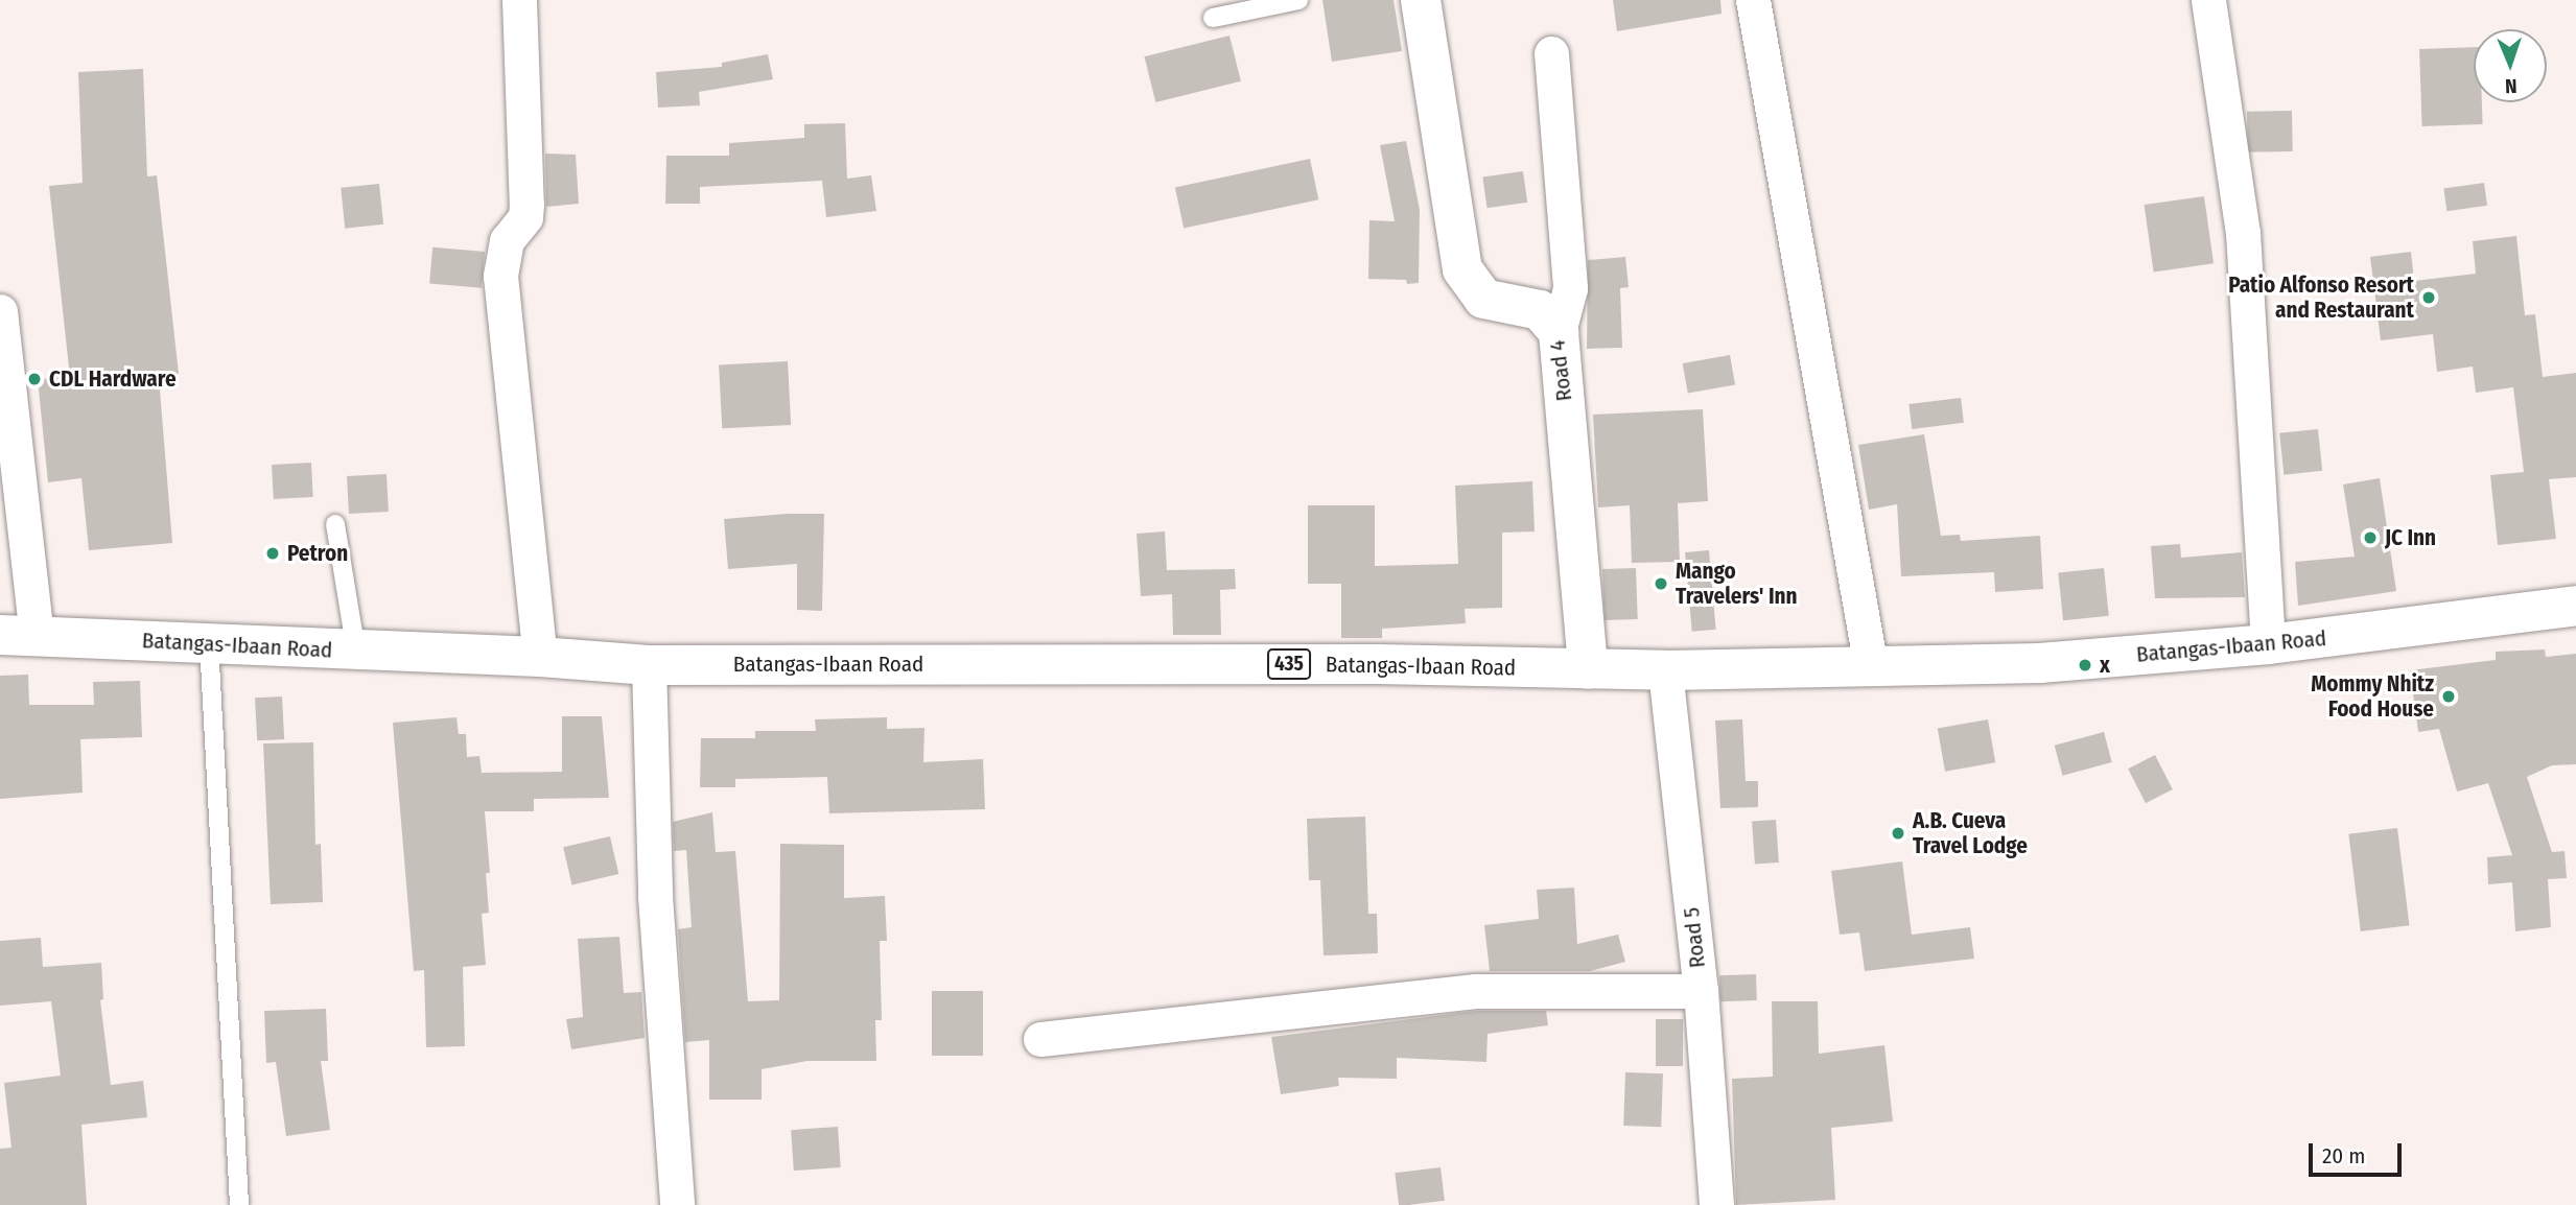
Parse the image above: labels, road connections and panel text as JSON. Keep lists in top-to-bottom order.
{
  "streets": {
    "main road": ["Road 4", "Batangas-Ibaan Road", "435"],
    "street": ["Road 5"]
  },
  "crossings": [
    ["Road 4", "Batangas-Ibaan Road"],
    ["Batangas-Ibaan Road", "Road 5"]
  ],
  "places": [
    "Patio Alfonso Resort and Restaurant",
    "CDL Hardware",
    "JC Inn",
    "Petron",
    "Mango Travelers' Inn",
    "x",
    "Mommy Nhitz Food House",
    "A.B. Cueva Travel Lodge"
  ],
  "scale_bar": "20 m",
  "north": "bottom"
}
